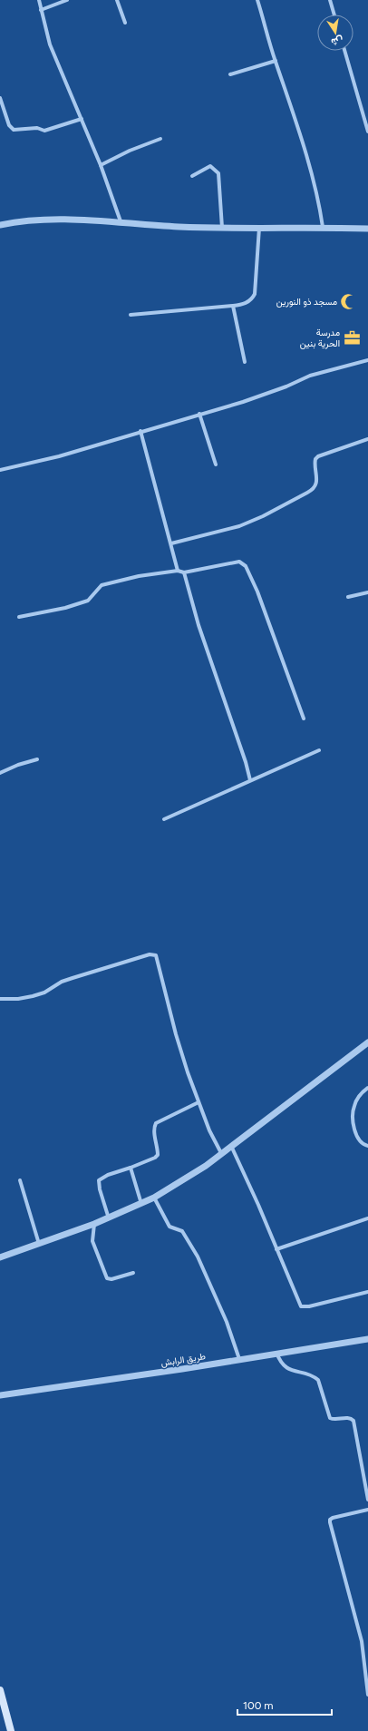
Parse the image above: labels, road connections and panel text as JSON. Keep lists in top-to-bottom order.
{
  "streets": {
    "street": ["طريق الرابش"]
  },
  "places": {
    "mosque": ["مسجد ذو النورين"],
    "office": ["مدرسة الحرية بنين"]
  },
  "scale_bar": "100 m",
  "north": "bottom"
}
